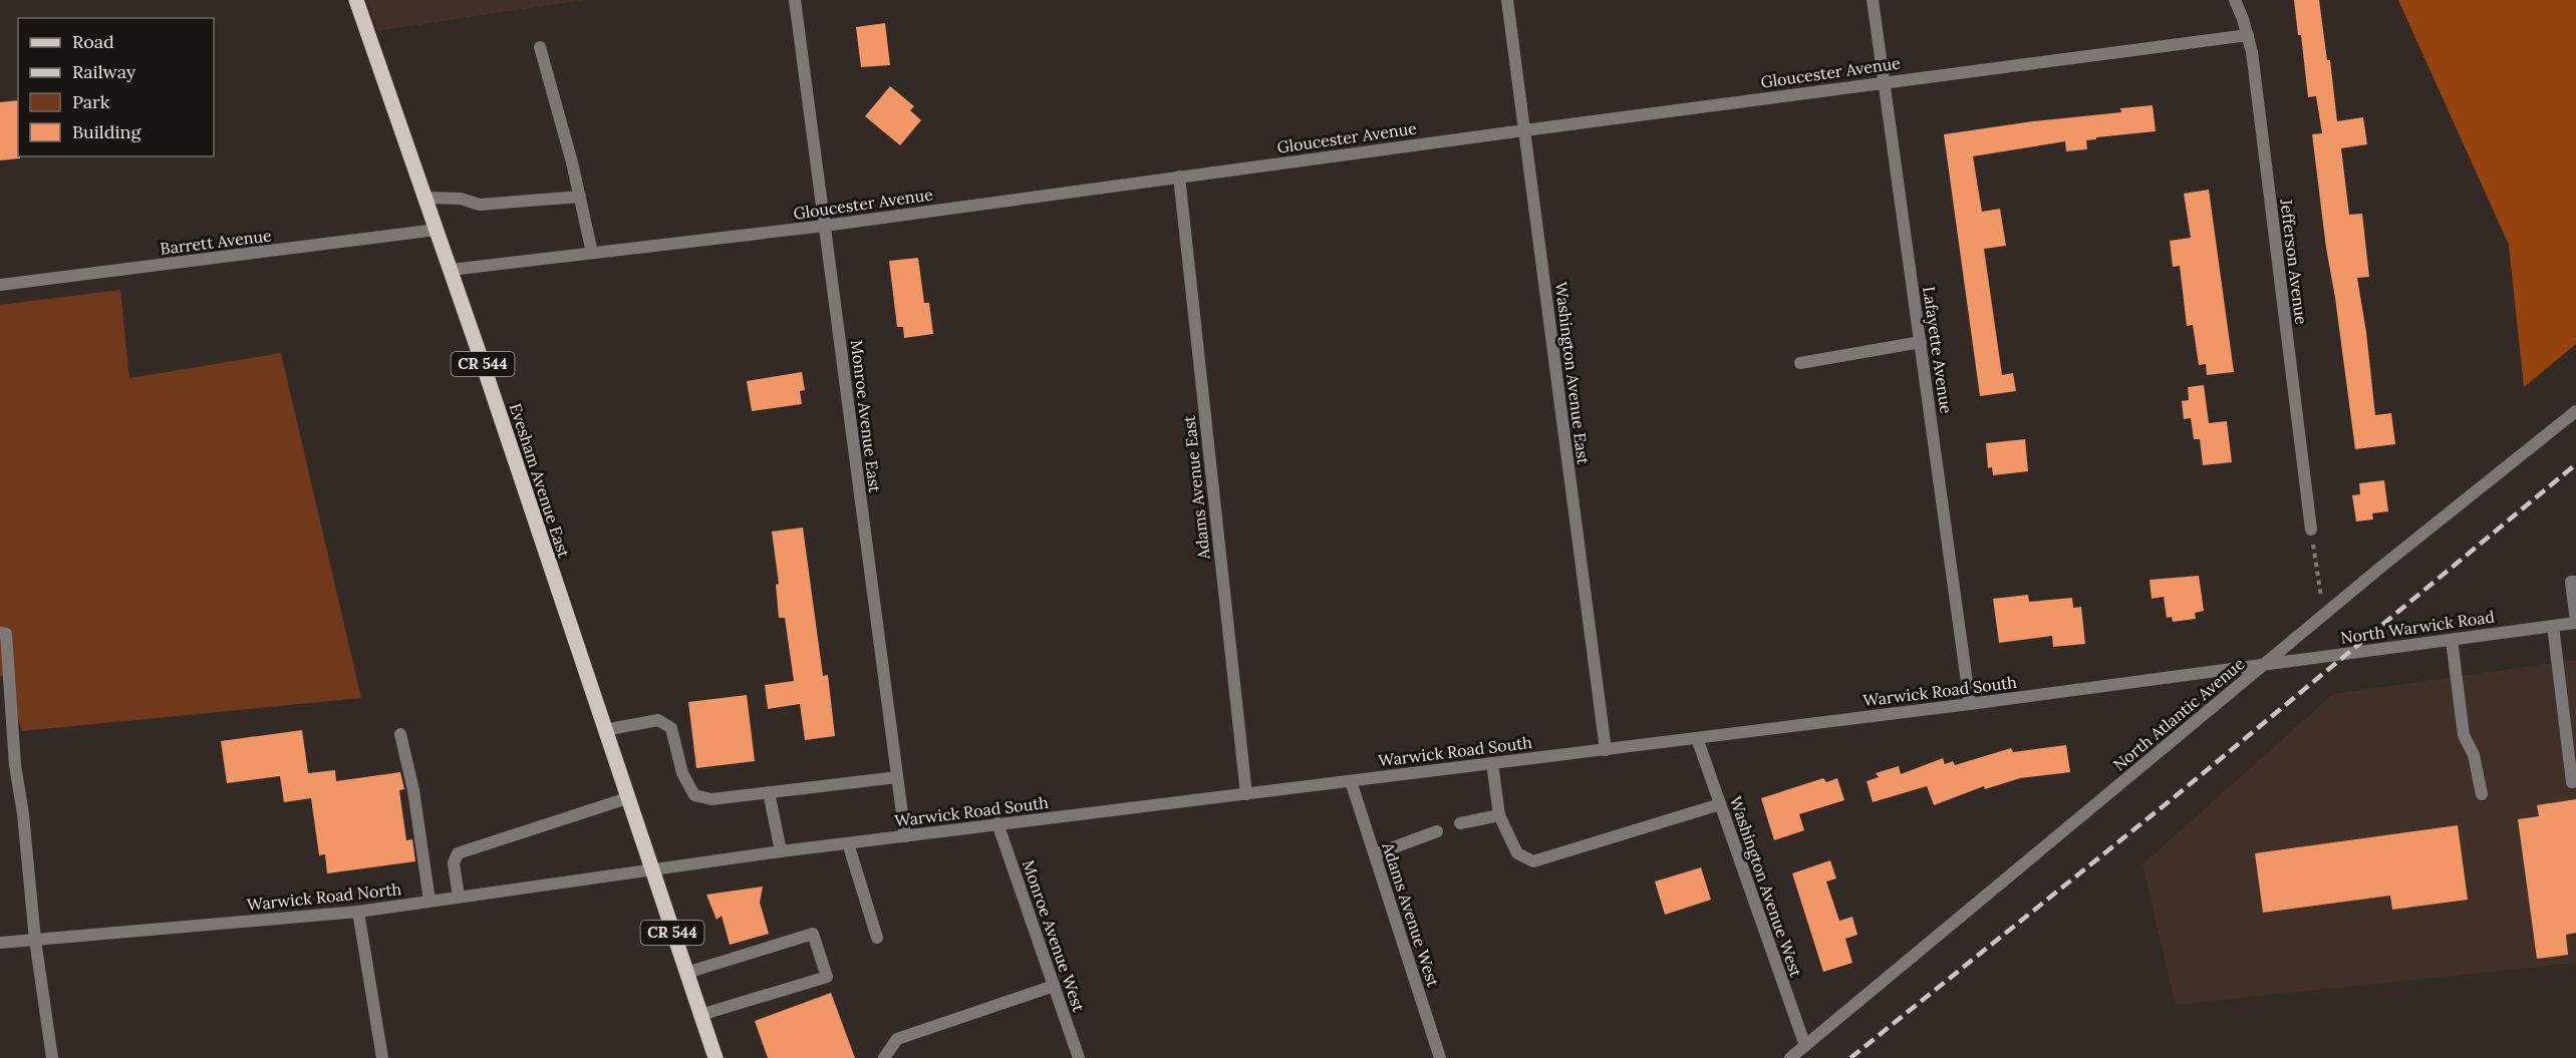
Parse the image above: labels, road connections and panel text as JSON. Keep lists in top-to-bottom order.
{
  "streets": {
    "main road": ["CR 544", "Evesham Avenue East"],
    "street": [
      "Gloucester Avenue",
      "Barrett Avenue",
      "Jefferson Avenue",
      "Lafayette Avenue",
      "Washington Avenue East",
      "Monroe Avenue East",
      "Adams Avenue East",
      "North Warwick Road",
      "Warwick Road South",
      "North Atlantic Avenue",
      "Washington Avenue West",
      "Warwick Road North",
      "Adams Avenue West",
      "Monroe Avenue West"
    ]
  },
  "crossings": [
    ["Gloucester Avenue", "Jefferson Avenue"],
    ["Gloucester Avenue", "Lafayette Avenue"],
    ["Gloucester Avenue", "Washington Avenue East"],
    ["Gloucester Avenue", "Monroe Avenue East"],
    ["Gloucester Avenue", "Evesham Avenue East"],
    ["Gloucester Avenue", "Adams Avenue East"],
    ["Barrett Avenue", "Evesham Avenue East"],
    ["Lafayette Avenue", "Warwick Road South"],
    ["CR 544", "Evesham Avenue East"],
    ["CR 544", "Warwick Road South"],
    ["CR 544", "Warwick Road North"],
    ["Washington Avenue East", "Warwick Road South"],
    ["Monroe Avenue East", "Warwick Road South"],
    ["Evesham Avenue East", "Warwick Road South"],
    ["Evesham Avenue East", "Warwick Road North"],
    ["Adams Avenue East", "Warwick Road South"],
    ["North Warwick Road", "Warwick Road South"],
    ["North Warwick Road", "North Atlantic Avenue"],
    ["Warwick Road South", "North Atlantic Avenue"],
    ["Warwick Road South", "Washington Avenue West"],
    ["Warwick Road South", "Warwick Road North"],
    ["Warwick Road South", "Adams Avenue West"],
    ["Warwick Road South", "Monroe Avenue West"],
    ["North Atlantic Avenue", "Washington Avenue West"]
  ],
  "legend": [
    "Road",
    "Railway",
    "Park",
    "Building"
  ]
}
